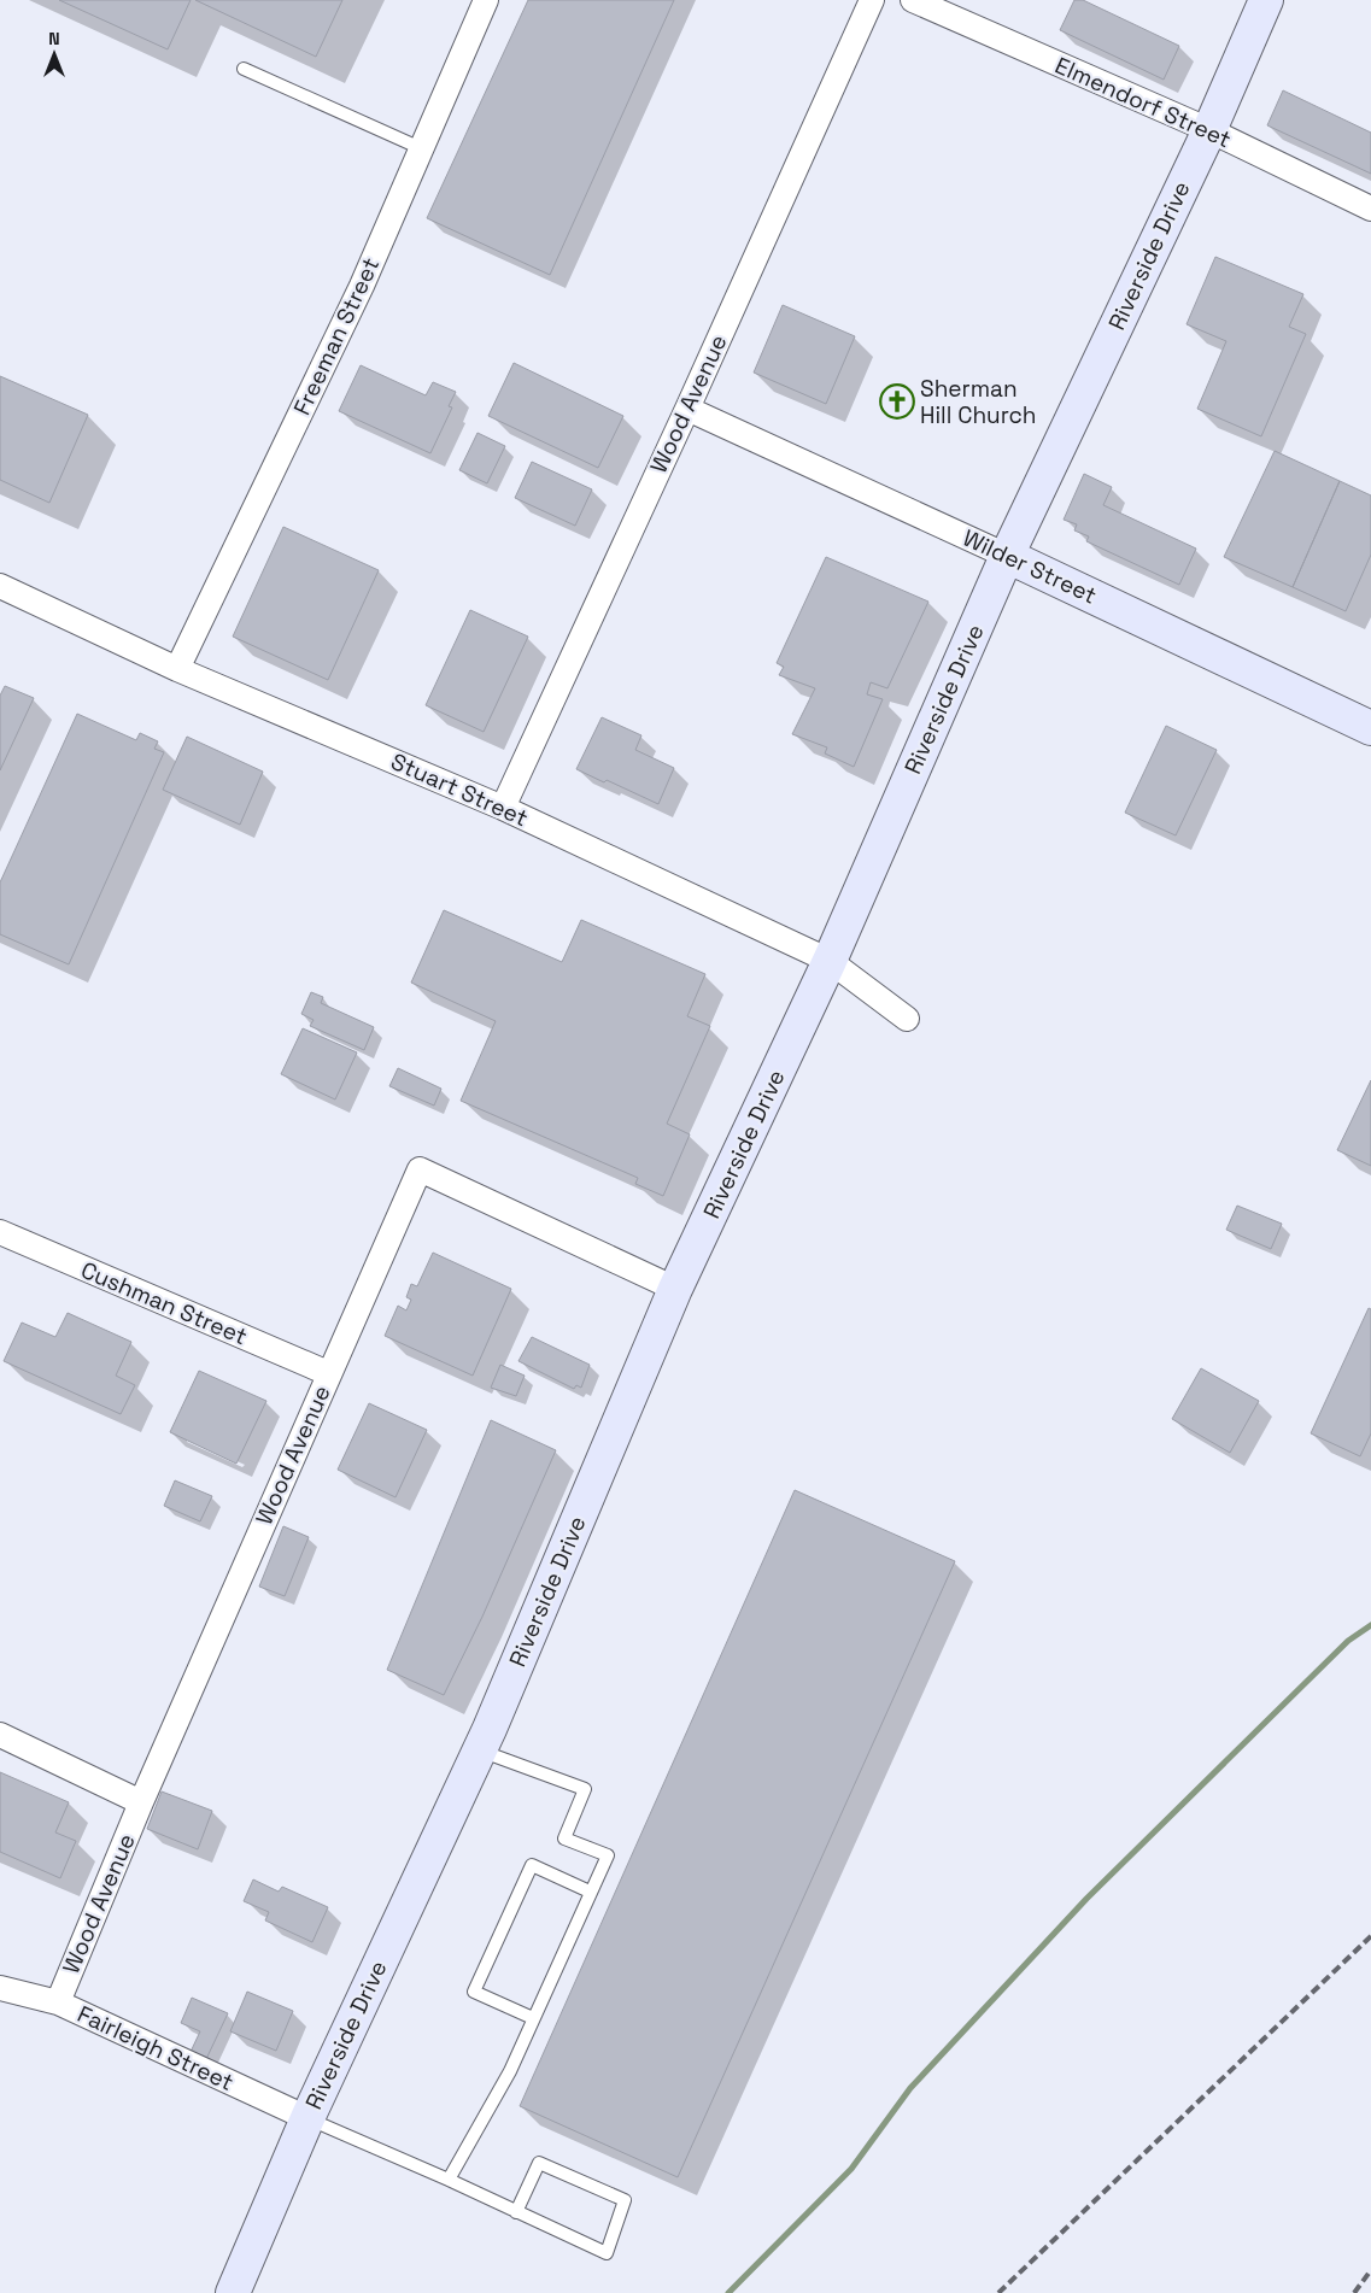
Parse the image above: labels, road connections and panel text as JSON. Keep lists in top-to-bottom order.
{
  "streets": {
    "street": [
      "Elmendorf Street",
      "Riverside Drive",
      "Freeman Street",
      "Wood Avenue",
      "Wilder Street",
      "Stuart Street",
      "Cushman Street",
      "Fairleigh Street"
    ]
  },
  "crossings": [
    ["Elmendorf Street", "Riverside Drive"],
    ["Riverside Drive", "Wood Avenue"],
    ["Riverside Drive", "Wilder Street"],
    ["Riverside Drive", "Stuart Street"],
    ["Riverside Drive", "Fairleigh Street"],
    ["Freeman Street", "Stuart Street"],
    ["Wood Avenue", "Wilder Street"],
    ["Wood Avenue", "Stuart Street"],
    ["Wood Avenue", "Cushman Street"],
    ["Wood Avenue", "Fairleigh Street"]
  ],
  "places": {
    "church": ["Sherman Hill Church"]
  },
  "north": "top"
}
